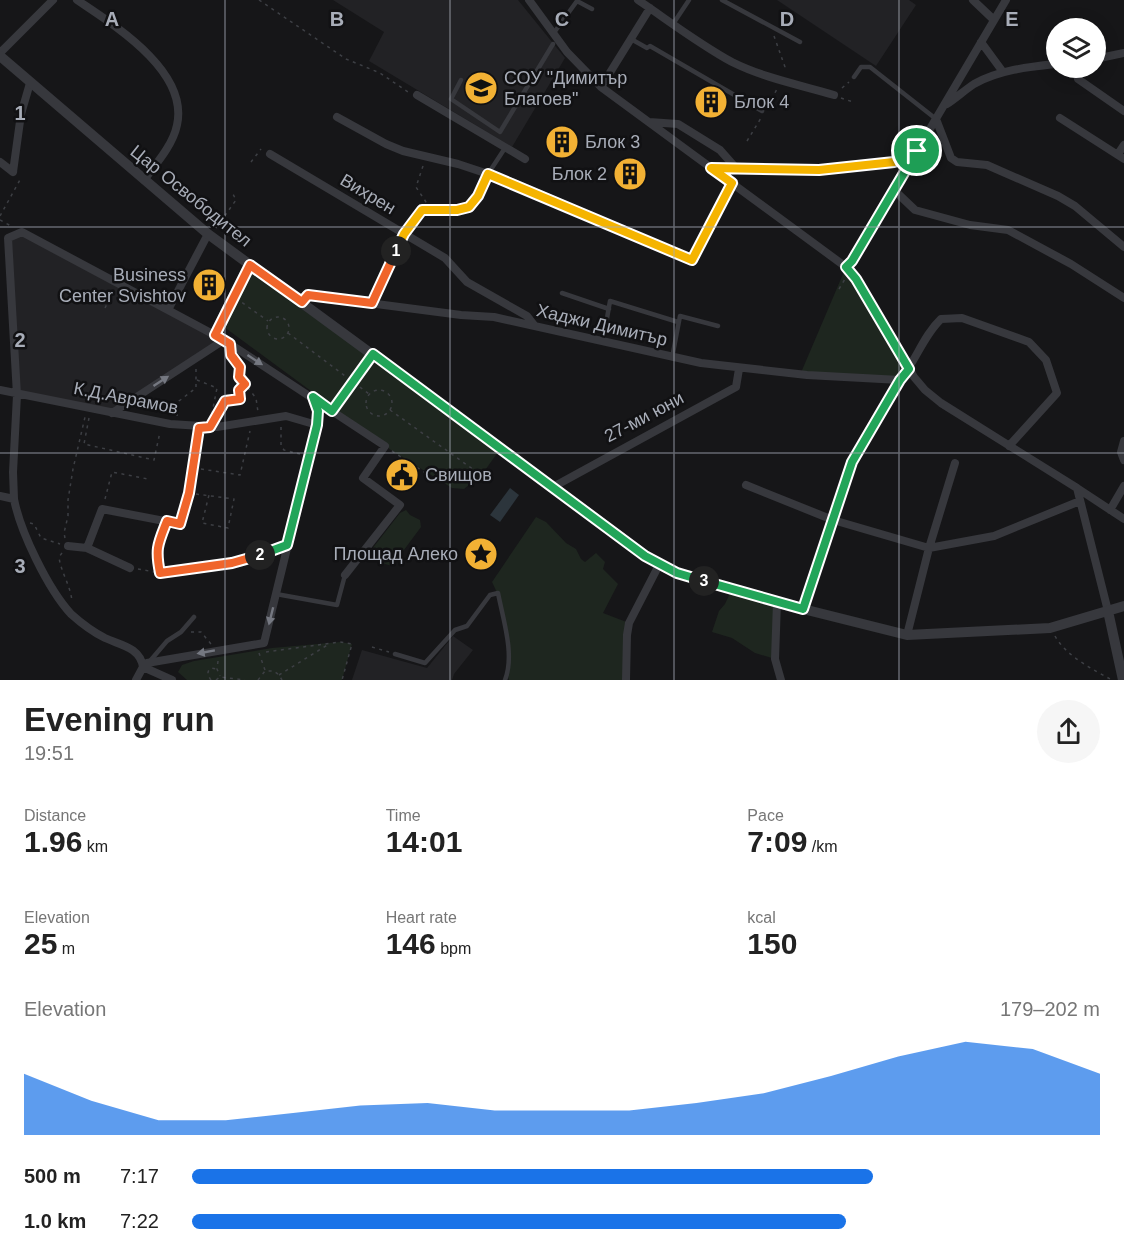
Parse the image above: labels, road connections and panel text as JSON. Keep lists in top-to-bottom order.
{
  "streets": {
    "street": [
      "Вихрен",
      "Цар Освободител",
      "Хаджи Димитър",
      "К.Д.Аврамов",
      "27-ми юни"
    ]
  },
  "crossings": [
    ["Вихрен", "Хаджи Димитър"],
    ["Цар Освободител", "Хаджи Димитър"],
    ["Цар Освободител", "27-ми юни"],
    ["Хаджи Димитър", "27-ми юни"]
  ],
  "places": {
    "school or university": ["СОУ \"Димитър Благоев\""],
    "building": [
      "Блок 4",
      "Блок 3",
      "Блок 2",
      "Business Center Svishtov"
    ],
    "public building": ["Свищов"],
    "place": ["Площад Алеко"]
  },
  "page": {
    "pins": ["1", "2", "3"],
    "heading": ["Evening run", "19:51"],
    "stats": [
      ["Distance", "1.96 km"],
      ["Time", "14:01"],
      ["Pace", "7:09 /km"],
      ["Elevation", "25 m"],
      ["Heart rate", "146 bpm"],
      ["kcal", "150"]
    ],
    "chart": ["Elevation", "179–202 m"],
    "list": [
      {
        "name": "500 m",
        "note": "7:17"
      },
      {
        "name": "1.0 km",
        "note": "7:22"
      }
    ]
  },
  "grid": {
    "columns": [
      "A",
      "B",
      "C",
      "D",
      "E"
    ],
    "rows": ["1", "2", "3"]
  }
}
